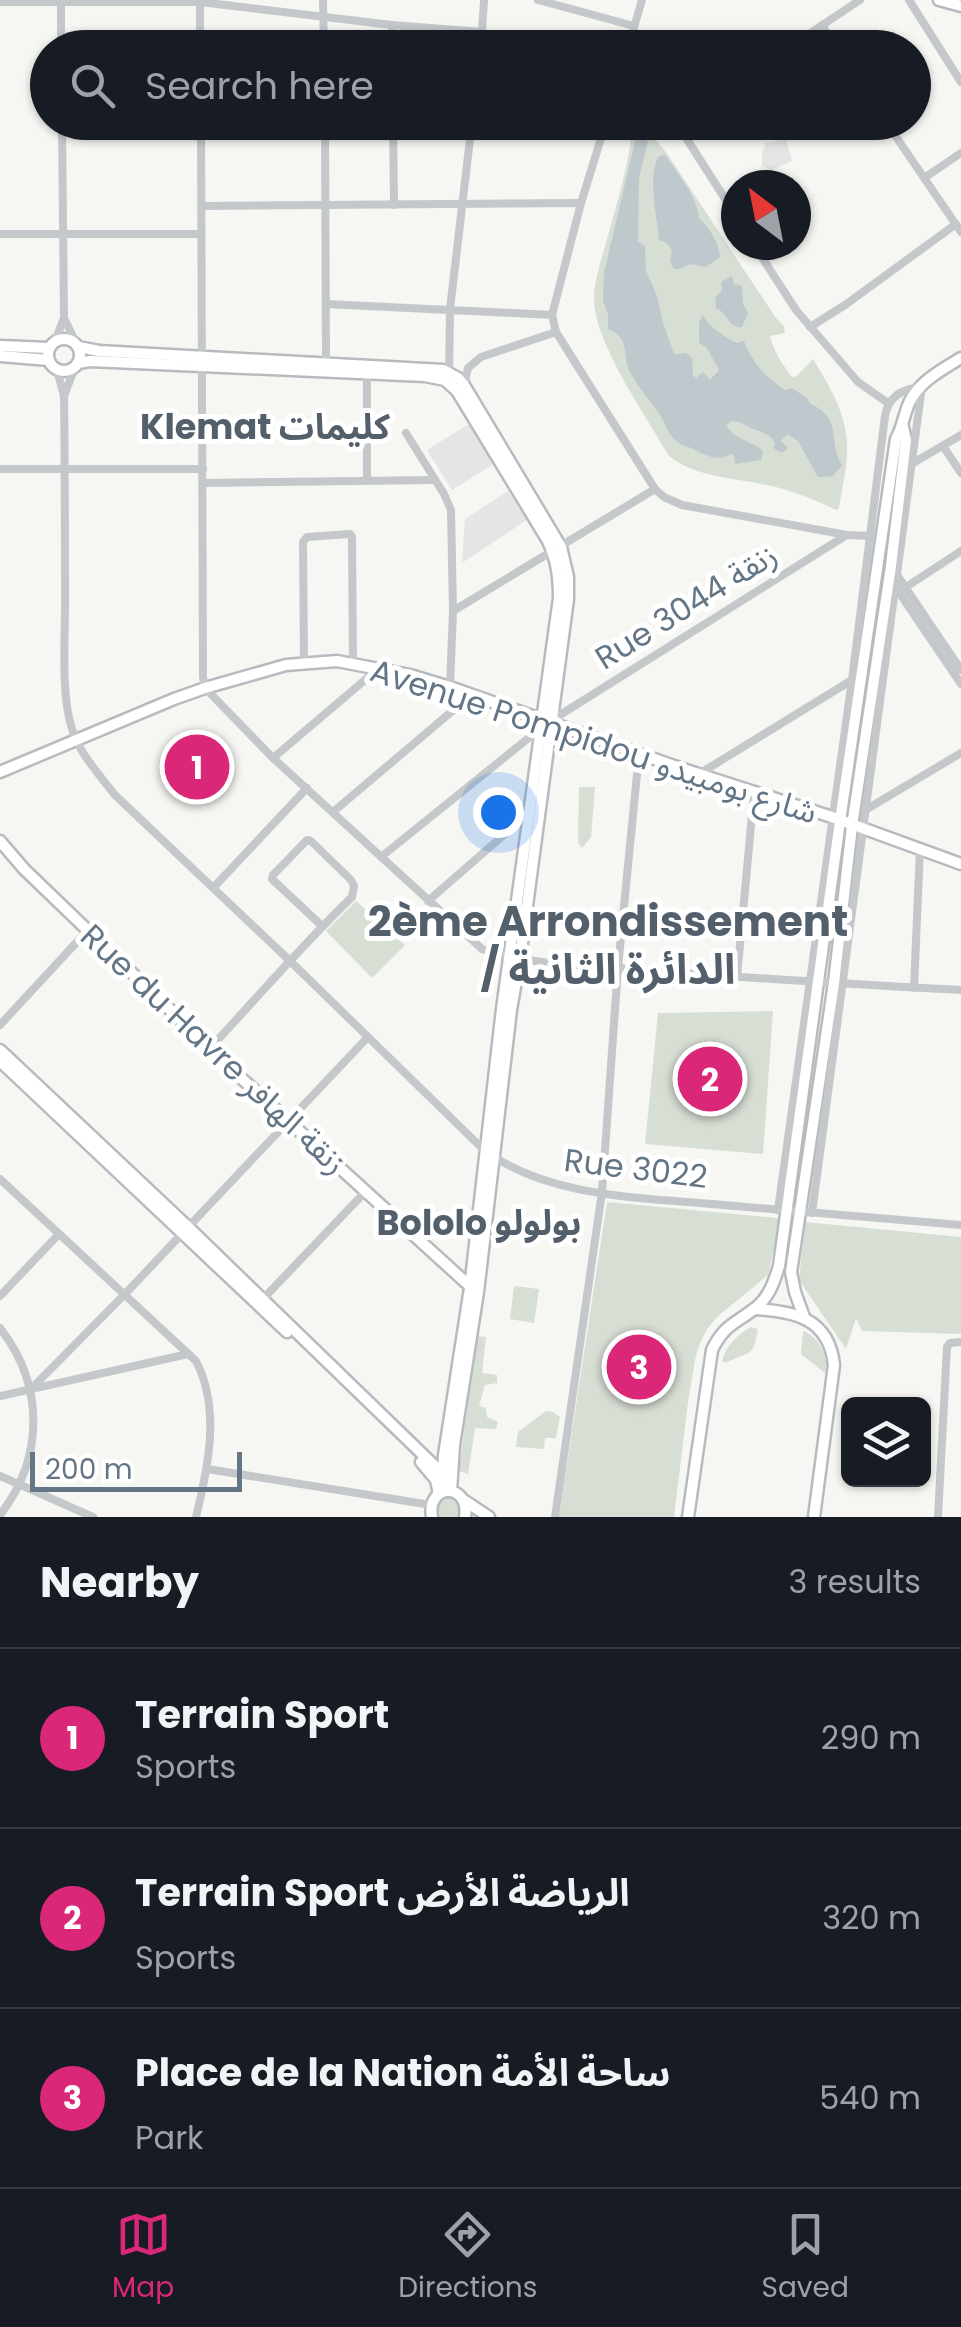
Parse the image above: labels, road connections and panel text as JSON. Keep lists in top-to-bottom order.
{
  "streets": {
    "main road": ["Avenue Pompidou شارع بومبيدو", "Rue du Havre زنقة الهافر"],
    "street": ["Rue 3044 زنقة", "Rue 3022"]
  },
  "crossings": [
    ["Rue 3044 زنقة", "Avenue Pompidou شارع بومبيدو"],
    ["Avenue Pompidou شارع بومبيدو", "Rue 3022"]
  ],
  "districts": ["Klemat كليمات", "2ème Arrondissement / الدائرة الثانية", "Bololo بولولو"],
  "scale_bar": "200 m",
  "north": "top left",
  "page": {
    "search": "Search here",
    "pins": ["1", "2", "3"],
    "scale": "200 m",
    "heading": ["Nearby", "3 results"],
    "list": [
      {
        "mark": "1",
        "name": "Terrain Sport",
        "note": "Sports",
        "value": "290 m"
      },
      {
        "mark": "2",
        "name": "Terrain Sport الرياضة الأرض",
        "note": "Sports",
        "value": "320 m"
      },
      {
        "mark": "3",
        "name": "Place de la Nation ساحة الأمة",
        "note": "Park",
        "value": "540 m"
      }
    ],
    "nav": ["Map", "Directions", "Saved"]
  }
}
